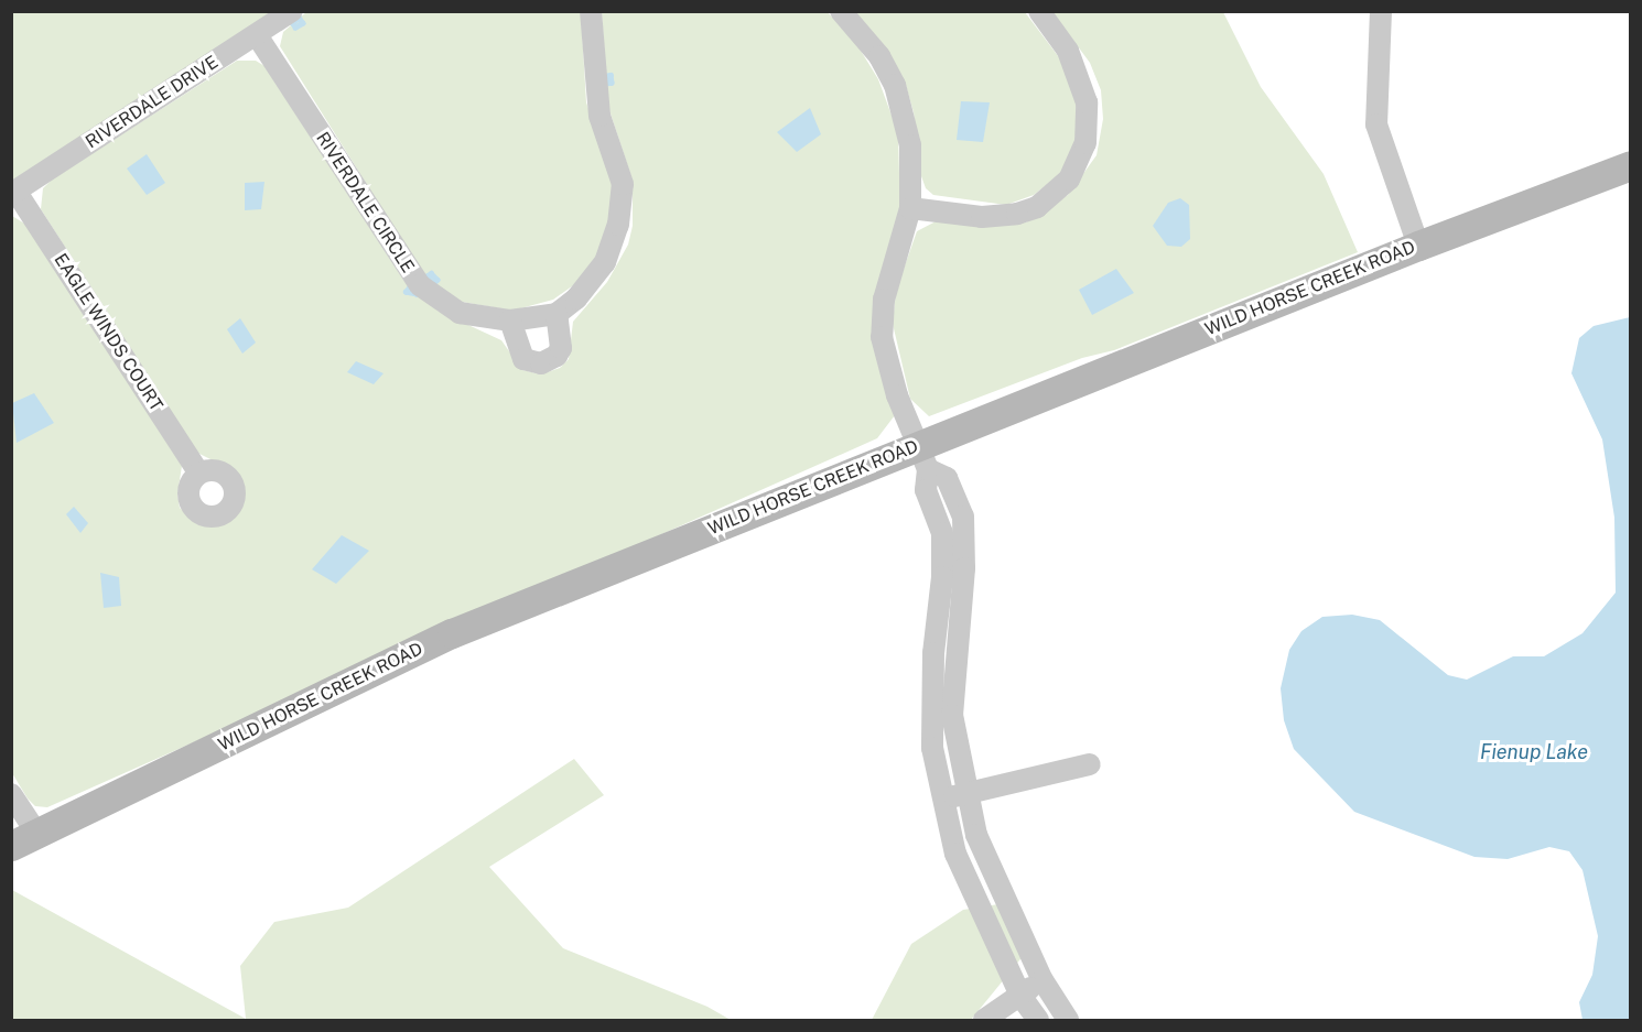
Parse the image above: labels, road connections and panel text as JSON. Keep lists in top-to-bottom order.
{
  "streets": {
    "main road": ["WILD HORSE CREEK ROAD"],
    "street": ["RIVERDALE DRIVE", "RIVERDALE CIRCLE", "EAGLE WINDS COURT"]
  },
  "crossings": [
    ["RIVERDALE DRIVE", "RIVERDALE CIRCLE"],
    ["RIVERDALE DRIVE", "EAGLE WINDS COURT"]
  ],
  "water": ["Fienup Lake"]
}
